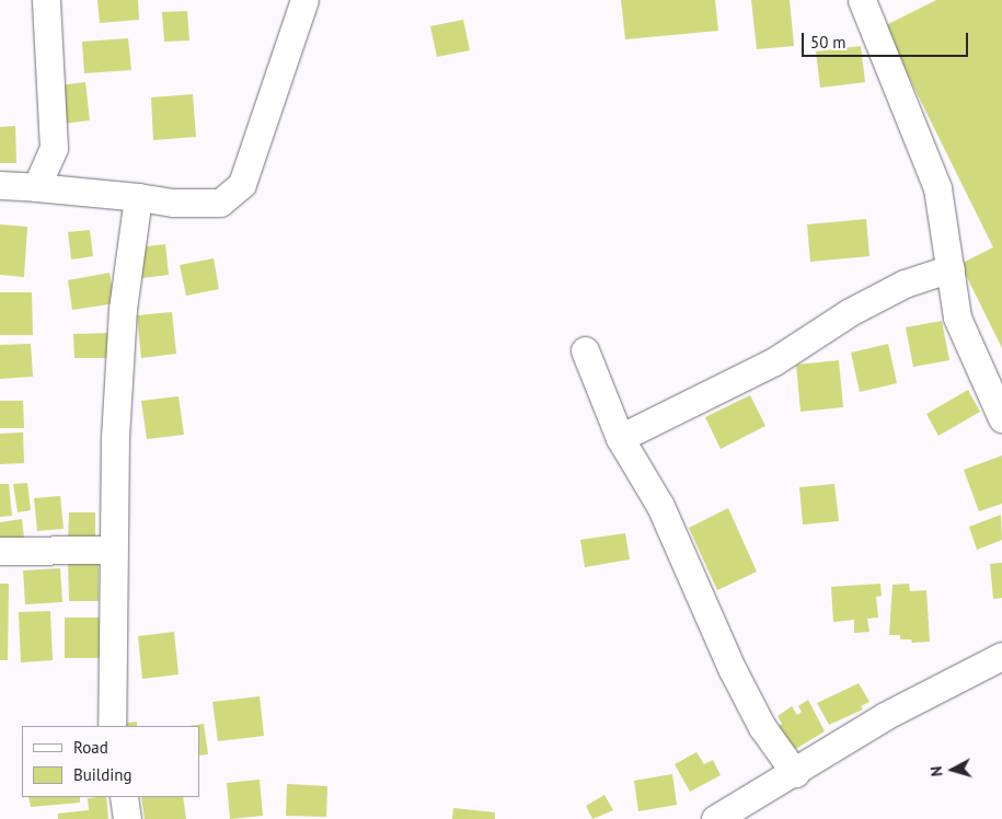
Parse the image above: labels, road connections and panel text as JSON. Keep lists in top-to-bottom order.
{
  "legend": ["Road", "Building"],
  "scale_bar": "50 m",
  "north": "left"
}
